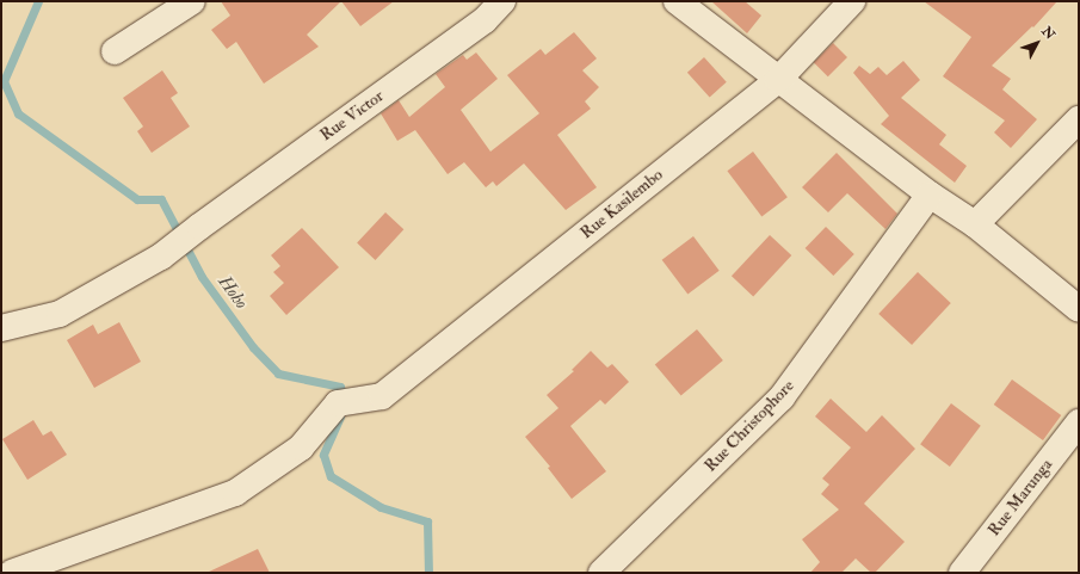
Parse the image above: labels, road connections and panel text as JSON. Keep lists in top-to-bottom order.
{
  "streets": {
    "street": [
      "Rue Victor",
      "Rue Kasilembo",
      "Rue Christophore",
      "Rue Marunga"
    ]
  },
  "water": ["Hoho"],
  "north": "top right"
}
